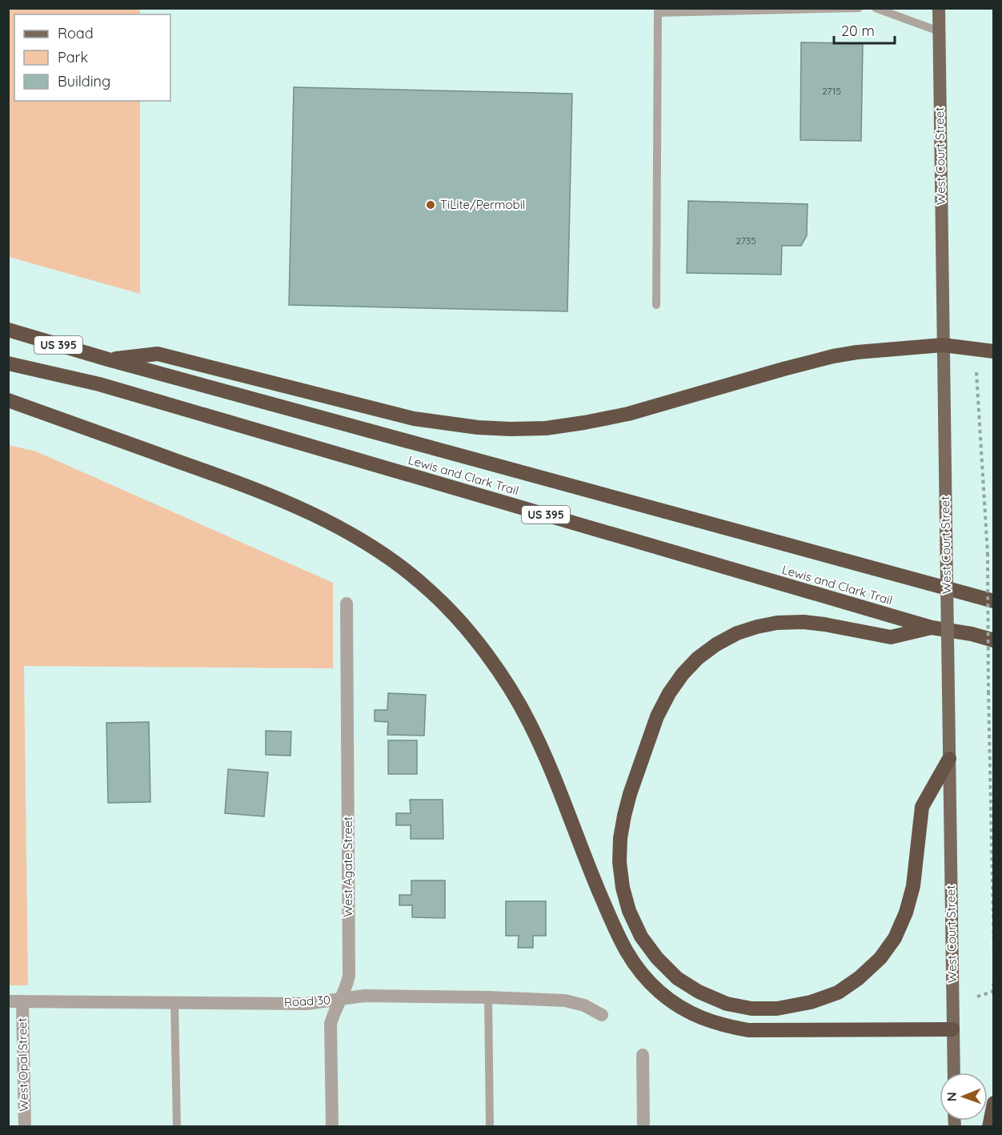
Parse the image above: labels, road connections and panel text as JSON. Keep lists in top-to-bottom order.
{
  "streets": {
    "highway": ["US 395", "Lewis and Clark Trail"],
    "main road": ["West Court Street"],
    "street": ["West Agate Street", "Road 30", "West Opal Street"]
  },
  "crossings": [
    ["West Agate Street", "Road 30"],
    ["Road 30", "West Opal Street"]
  ],
  "places": ["TiLite/Permobil"],
  "house_numbers": ["2715", "2735"],
  "legend": ["Road", "Park", "Building"],
  "scale_bar": "20 m",
  "north": "left"
}
